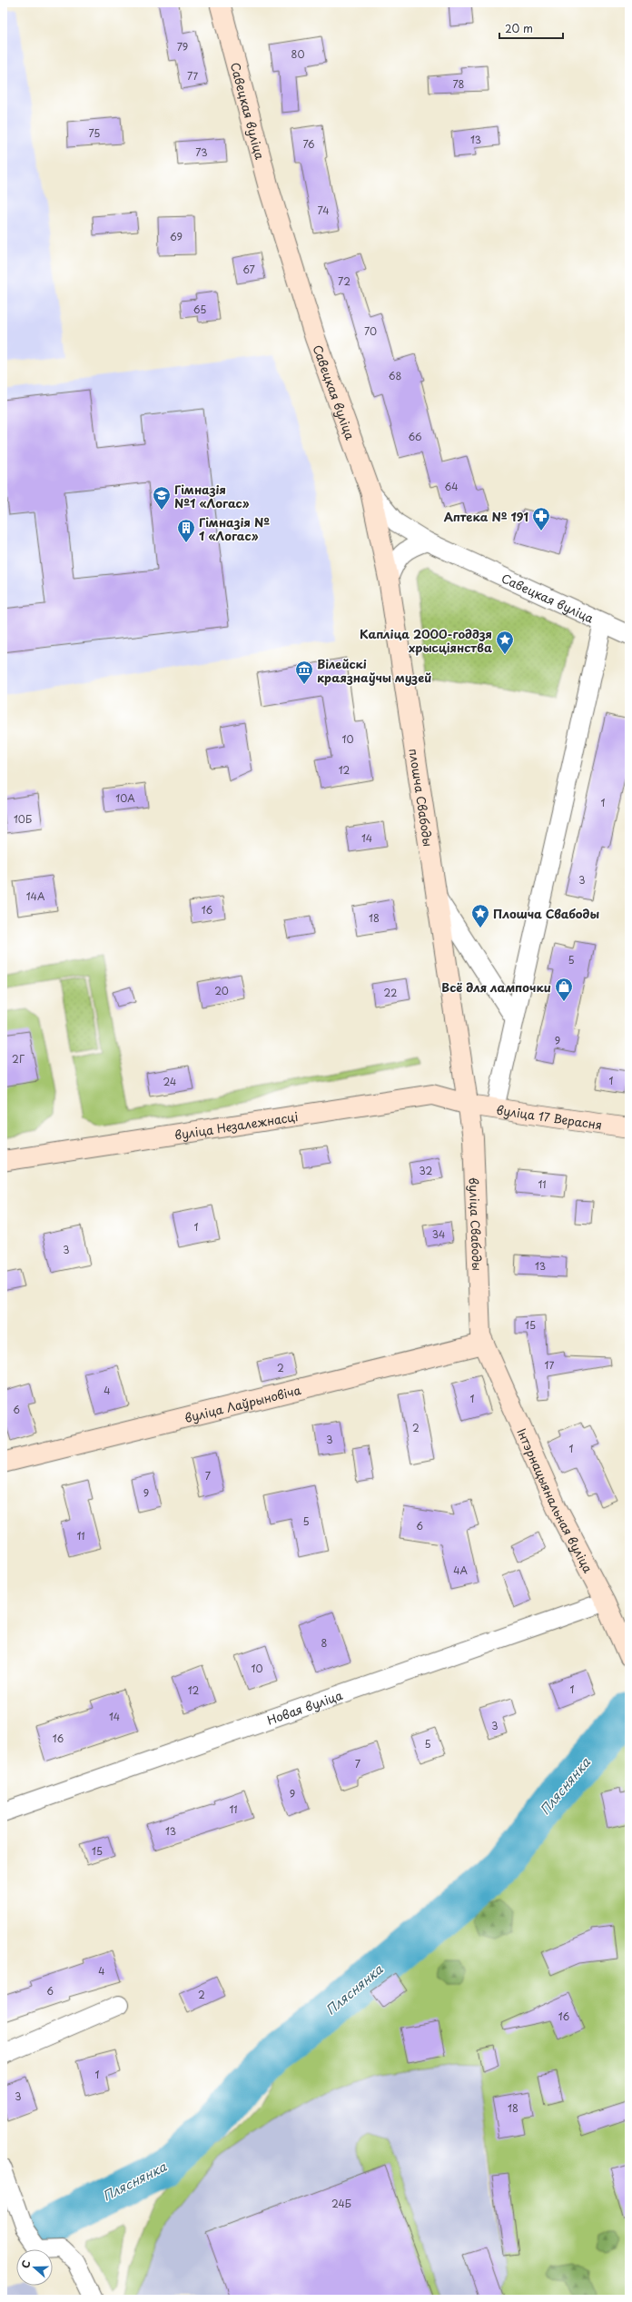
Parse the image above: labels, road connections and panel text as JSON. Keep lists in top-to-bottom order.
{
  "streets": {
    "main road": [
      "Савецкая вуліца",
      "плошча Свабоды",
      "вуліца 17 Верасня",
      "вуліца Незалежнасці",
      "вуліца Свабоды",
      "вуліца Лаўрыновіча",
      "Інтэрнацыянальная вуліца"
    ],
    "street": ["Новая вуліца"]
  },
  "crossings": [
    ["Савецкая вуліца", "плошча Свабоды"],
    ["плошча Свабоды", "вуліца 17 Верасня"],
    ["плошча Свабоды", "вуліца Незалежнасці"],
    ["плошча Свабоды", "вуліца Свабоды"],
    ["вуліца 17 Верасня", "вуліца Незалежнасці"],
    ["вуліца 17 Верасня", "вуліца Свабоды"],
    ["вуліца Незалежнасці", "вуліца Свабоды"],
    ["вуліца Свабоды", "вуліца Лаўрыновіча"],
    ["вуліца Свабоды", "Інтэрнацыянальная вуліца"],
    ["вуліца Лаўрыновіча", "Інтэрнацыянальная вуліца"],
    ["Інтэрнацыянальная вуліца", "Новая вуліца"]
  ],
  "water": ["Пляснянка"],
  "places": {
    "school or university": ["Гімназія №1 «Логас»"],
    "pharmacy": ["Аптека № 191"],
    "building": ["Гімназія № 1 «Логас»"],
    "place": ["Капліца 2000-годдзя хрысціянства", "Плошча Свабоды"],
    "museum": ["Вілейскі краязнаўчы музей"],
    "shop": ["Всё для лампочки"]
  },
  "house_numbers": [
    "79",
    "80",
    "77",
    "78",
    "75",
    "13",
    "76",
    "73",
    "74",
    "69",
    "67",
    "72",
    "65",
    "70",
    "68",
    "66",
    "64",
    "10",
    "12",
    "10А",
    "1",
    "10Б",
    "14",
    "3",
    "14А",
    "16",
    "18",
    "5",
    "20",
    "22",
    "9",
    "2Г",
    "1",
    "24",
    "32",
    "11",
    "1",
    "34",
    "3",
    "13",
    "15",
    "17",
    "2",
    "4",
    "1",
    "6",
    "2",
    "3",
    "1",
    "7",
    "9",
    "5",
    "6",
    "11",
    "4А",
    "8",
    "10",
    "1",
    "12",
    "14",
    "3",
    "16",
    "5",
    "7",
    "9",
    "11",
    "13",
    "15",
    "4",
    "6",
    "2",
    "16",
    "1",
    "3",
    "18",
    "24Б"
  ],
  "scale_bar": "20 m",
  "north": "left"
}
